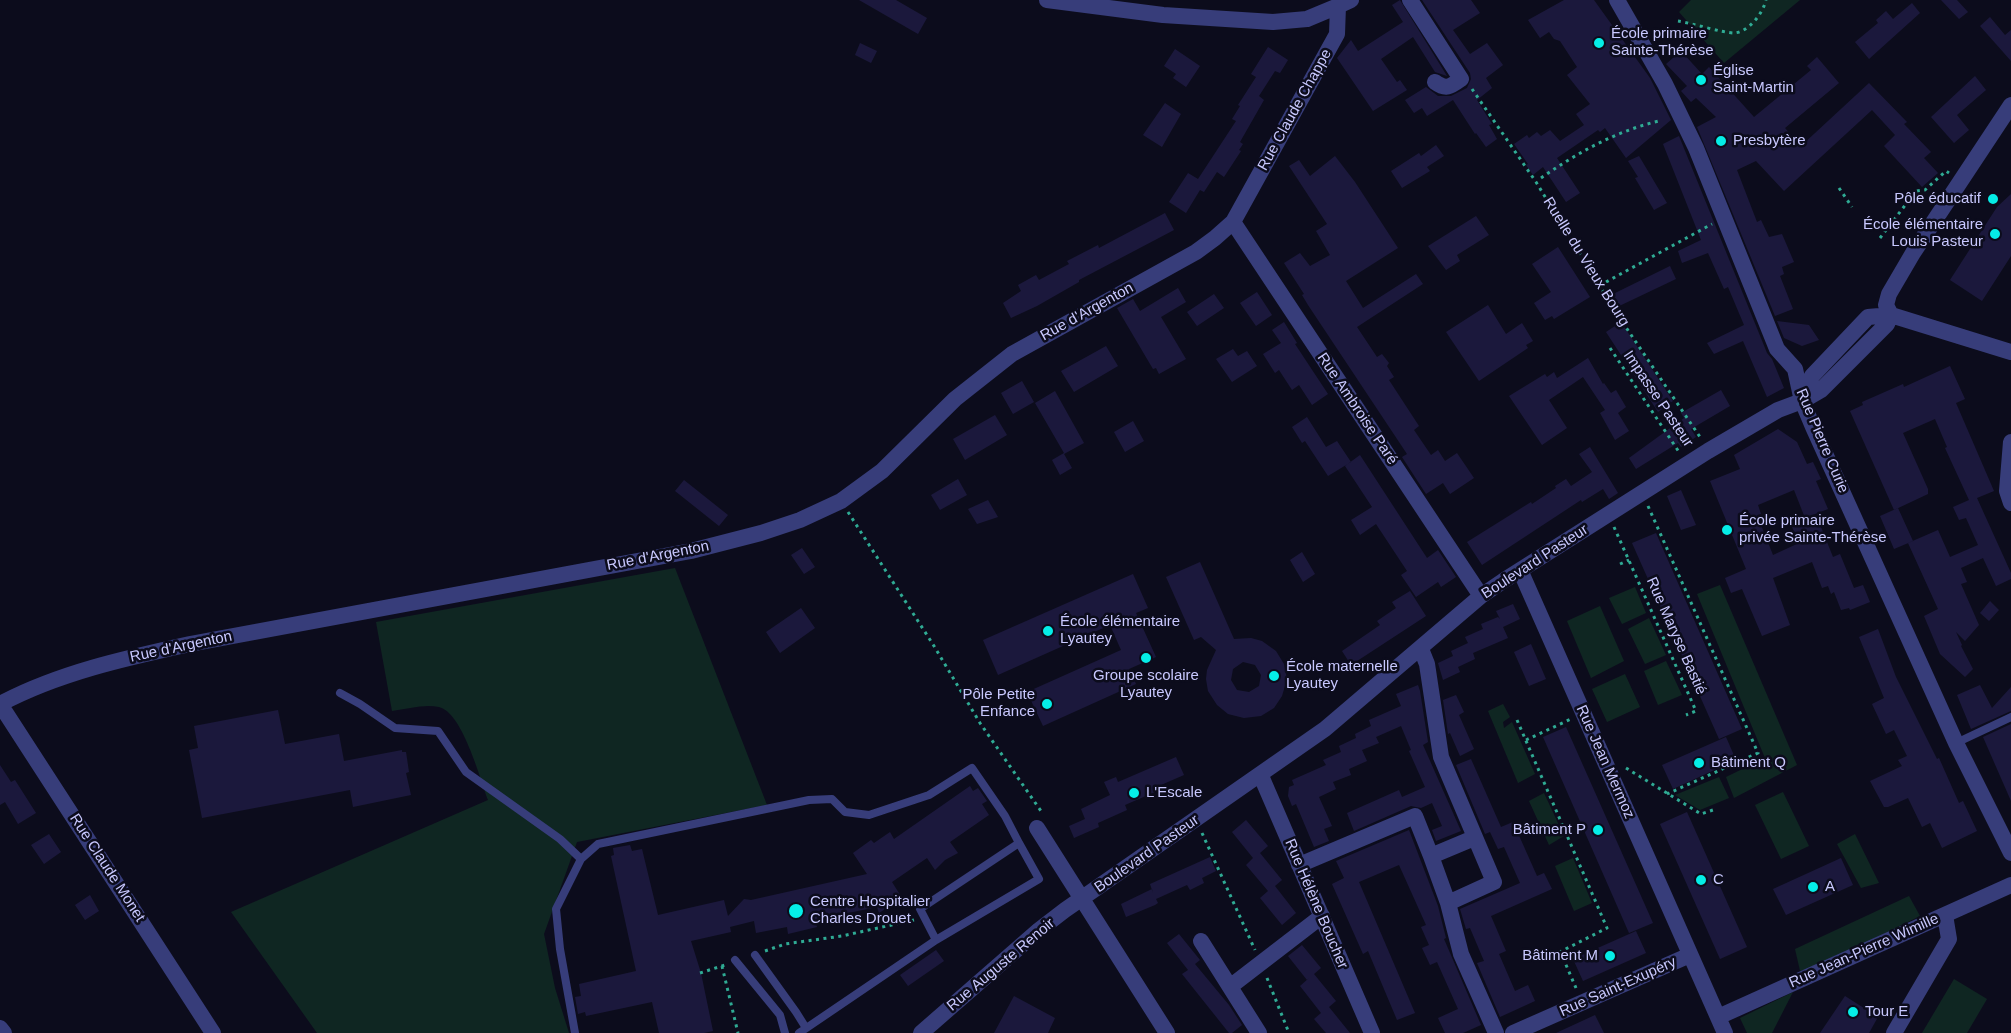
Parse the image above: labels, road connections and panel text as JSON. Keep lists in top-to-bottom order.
{
  "streets": {
    "street": [
      "Rue Claude Chappe",
      "Rue d'Argenton",
      "Rue Ambroise Paré",
      "Rue Pierre Curie",
      "Boulevard Pasteur",
      "Rue Jean Mermoz",
      "Rue Claude Monet",
      "Rue Hélène Boucher",
      "Rue Jean-Pierre Wimille",
      "Rue Auguste Renoir",
      "Rue Saint-Exupéry"
    ],
    "path": ["Ruelle du Vieux Bourg", "Impasse Pasteur", "Rue Maryse Bastié"]
  },
  "crossings": [
    ["Rue Claude Chappe", "Rue d'Argenton"],
    ["Rue Claude Chappe", "Rue Ambroise Paré"],
    ["Ruelle du Vieux Bourg", "Boulevard Pasteur"],
    ["Rue d'Argenton", "Rue Ambroise Paré"],
    ["Rue d'Argenton", "Rue Claude Monet"],
    ["Impasse Pasteur", "Boulevard Pasteur"],
    ["Rue Ambroise Paré", "Boulevard Pasteur"],
    ["Rue Pierre Curie", "Boulevard Pasteur"],
    ["Boulevard Pasteur", "Rue Maryse Bastié"],
    ["Boulevard Pasteur", "Rue Jean Mermoz"],
    ["Boulevard Pasteur", "Rue Hélène Boucher"],
    ["Boulevard Pasteur", "Rue Auguste Renoir"],
    ["Rue Jean Mermoz", "Rue Jean-Pierre Wimille"],
    ["Rue Jean Mermoz", "Rue Saint-Exupéry"]
  ],
  "places": [
    "École primaire Sainte-Thérèse",
    "Église Saint-Martin",
    "Presbytère",
    "Pôle éducatif",
    "École élémentaire Louis Pasteur",
    "École primaire privée Sainte-Thérèse",
    "École élémentaire Lyautey",
    "Groupe scolaire Lyautey",
    "École maternelle Lyautey",
    "Pôle Petite Enfance",
    "Bâtiment Q",
    "L'Escale",
    "Bâtiment P",
    "C",
    "A",
    "Centre Hospitalier Charles Drouet",
    "Bâtiment M",
    "Tour E"
  ]
}
